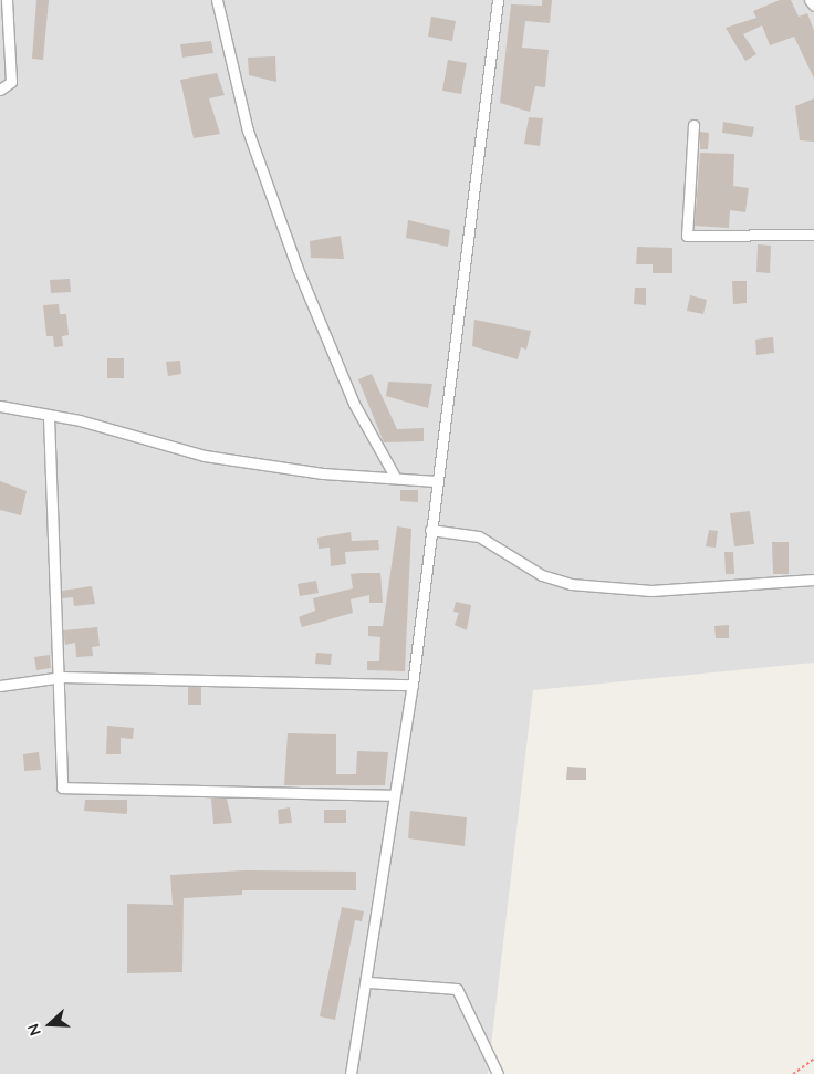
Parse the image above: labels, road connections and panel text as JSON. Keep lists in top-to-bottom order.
{
  "north": "left"
}
